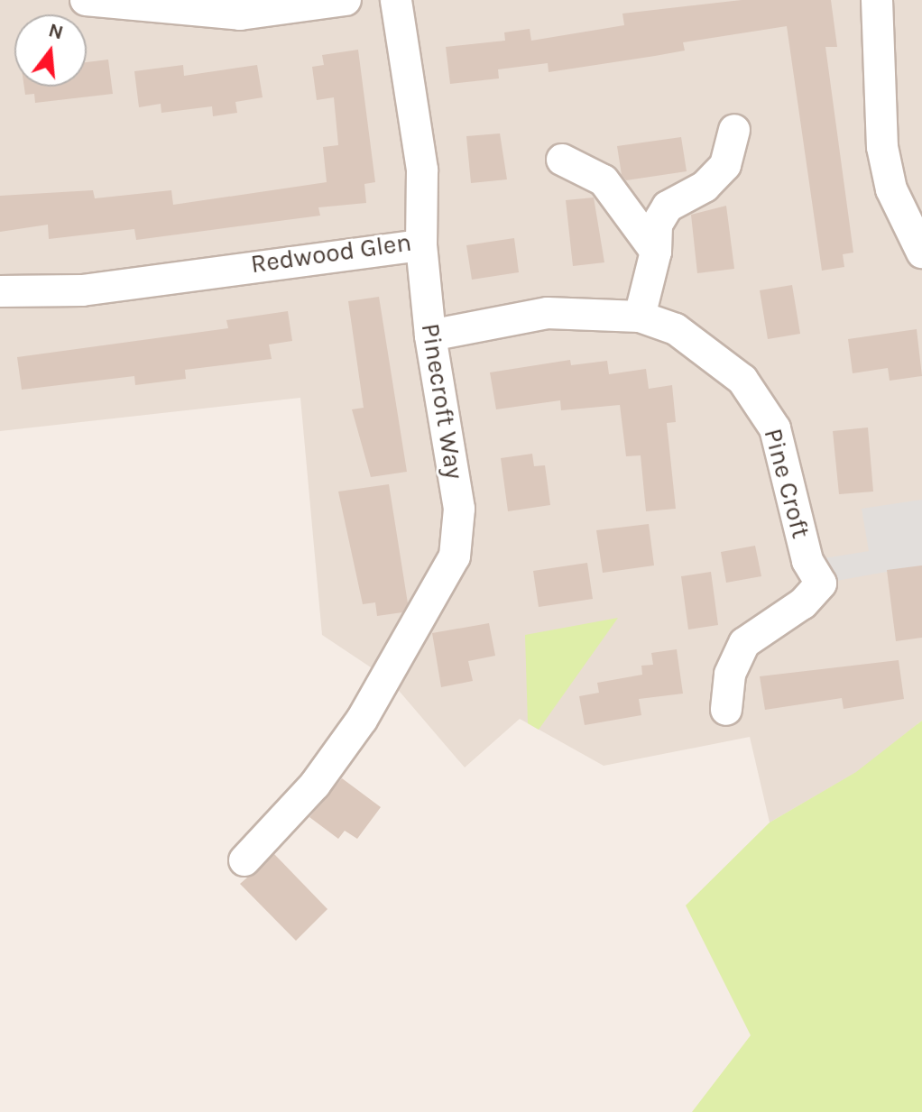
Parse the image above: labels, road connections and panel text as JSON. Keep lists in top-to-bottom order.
{
  "streets": {
    "street": ["Redwood Glen", "Pinecroft Way", "Pine Croft"]
  },
  "crossings": [
    ["Redwood Glen", "Pinecroft Way"],
    ["Pinecroft Way", "Pine Croft"]
  ],
  "north": "top"
}
